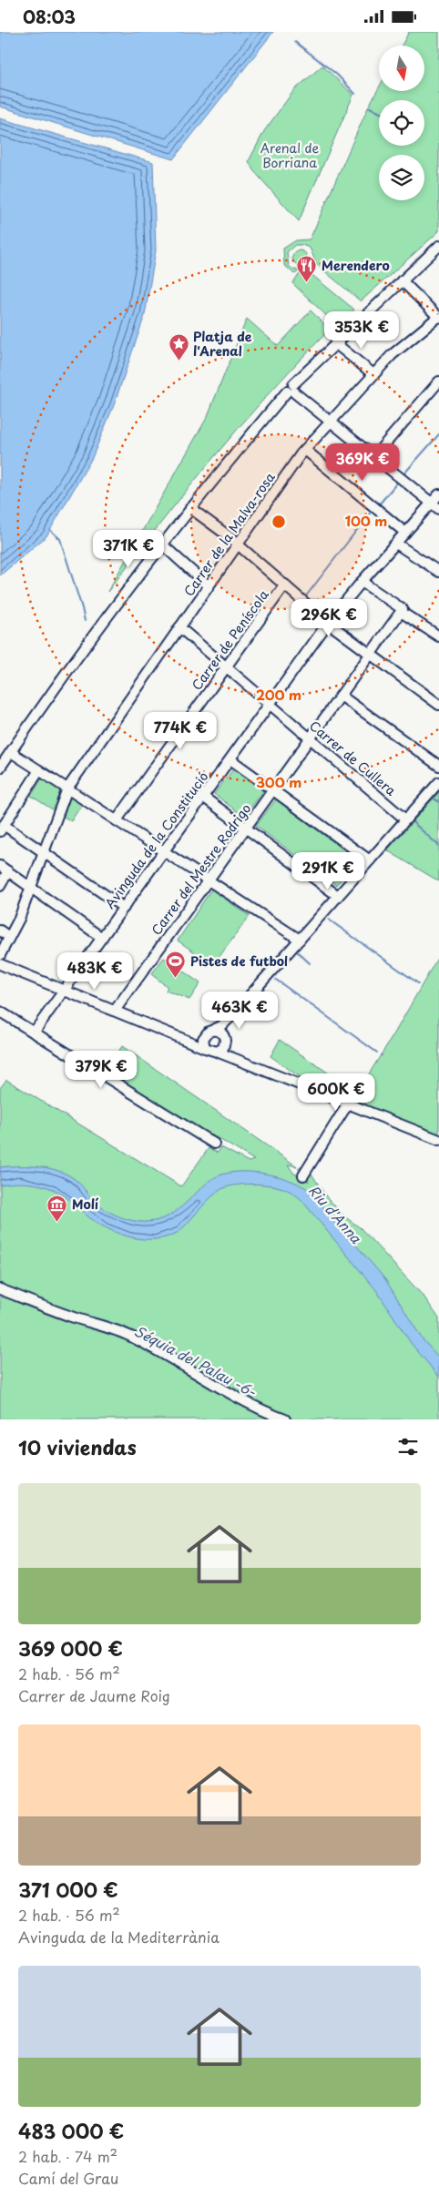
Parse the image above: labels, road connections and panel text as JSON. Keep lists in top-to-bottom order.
{
  "streets": {
    "street": [
      "Carrer de la Malva-rosa",
      "Carrer de Peníscola",
      "Carrer de Cullera",
      "Avinguda de la Constitució",
      "Carrer del Mestre Rodrigo"
    ]
  },
  "crossings": [
    ["Carrer de la Malva-rosa", "Carrer de Cullera"],
    ["Carrer de Peníscola", "Carrer de Cullera"],
    ["Carrer de Cullera", "Avinguda de la Constitució"],
    ["Carrer de Cullera", "Carrer del Mestre Rodrigo"]
  ],
  "water": ["Riu d'Anna", "Séquia del Palau -6-"],
  "parks": ["Arenal de Borriana"],
  "places": {
    "restaurant": ["Merendero"],
    "place": ["Platja de l'Arenal"],
    "sports": ["Pistes de futbol"],
    "museum": ["Molí"]
  },
  "north": "bottom",
  "page": {
    "status": "08:03",
    "price": [
      "353K €",
      "369K €",
      "371K €",
      "296K €",
      "774K €",
      "291K €",
      "483K €",
      "463K €",
      "379K €",
      "600K €"
    ],
    "heading": "10 viviendas",
    "list": [
      {
        "name": "369 000 €",
        "note": "2 hab. · 56 m² · Carrer de Jaume Roig"
      },
      {
        "name": "371 000 €",
        "note": "2 hab. · 56 m² · Avinguda de la Mediterrània"
      },
      {
        "name": "483 000 €",
        "note": "2 hab. · 74 m² · Camí del Grau"
      }
    ]
  },
  "rings": ["100 m", "200 m", "300 m"]
}
